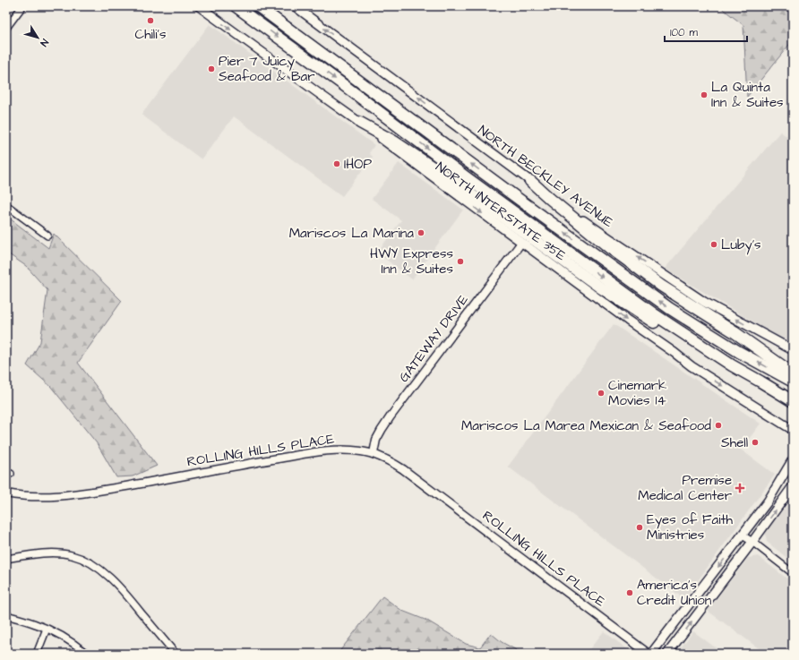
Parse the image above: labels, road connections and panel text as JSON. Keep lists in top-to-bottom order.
{
  "streets": {
    "main road": ["NORTH BECKLEY AVENUE", "NORTH INTERSTATE 35E"],
    "street": ["GATEWAY DRIVE", "ROLLING HILLS PLACE"]
  },
  "crossings": [
    ["NORTH INTERSTATE 35E", "GATEWAY DRIVE"],
    ["GATEWAY DRIVE", "ROLLING HILLS PLACE"]
  ],
  "one_way": ["NORTH BECKLEY AVENUE", "NORTH INTERSTATE 35E"],
  "places": {
    "other": [
      "Chili's",
      "Pier 7 Juicy Seafood & Bar",
      "La Quinta Inn & Suites",
      "IHOP",
      "Mariscos La Marina",
      "Luby's",
      "HWY Express Inn & Suites",
      "Cinemark Movies 14",
      "Mariscos La Marea Mexican & Seafood",
      "Shell",
      "Eyes of Faith Ministries",
      "America's Credit Union"
    ],
    "health": ["Premise Medical Center"]
  },
  "scale_bar": "100 m",
  "north": "bottom right"
}
